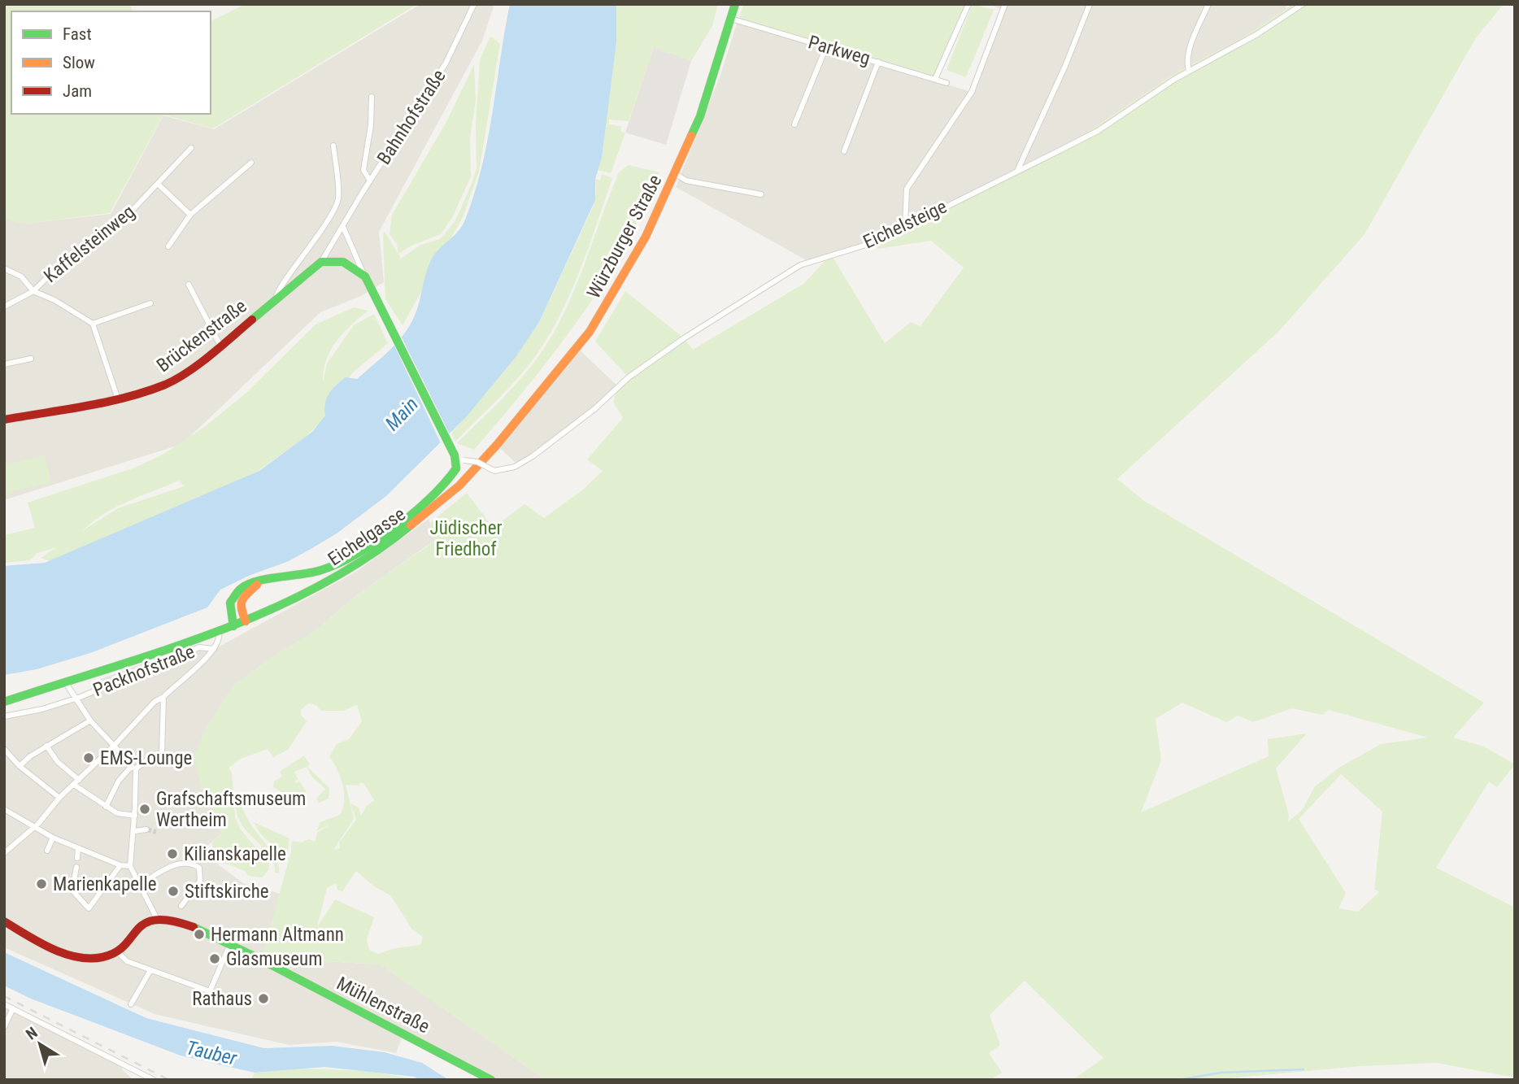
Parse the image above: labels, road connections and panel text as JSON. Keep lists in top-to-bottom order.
{
  "streets": {
    "main road": [
      "Würzburger Straße",
      "Brückenstraße",
      "Eichelgasse",
      "Mühlenstraße"
    ],
    "street": [
      "Parkweg",
      "Bahnhofstraße",
      "Eichelsteige",
      "Kaffelsteinweg",
      "Packhofstraße"
    ]
  },
  "crossings": [
    ["Parkweg", "Würzburger Straße"],
    ["Bahnhofstraße", "Brückenstraße"],
    ["Würzburger Straße", "Eichelgasse"]
  ],
  "water": ["Main", "Tauber"],
  "parks": ["Jüdischer Friedhof"],
  "places": [
    "EMS-Lounge",
    "Grafschaftsmuseum Wertheim",
    "Kilianskapelle",
    "Marienkapelle",
    "Stiftskirche",
    "Hermann Altmann",
    "Glasmuseum",
    "Rathaus"
  ],
  "legend": ["Fast", "Slow", "Jam"],
  "north": "top left"
}
